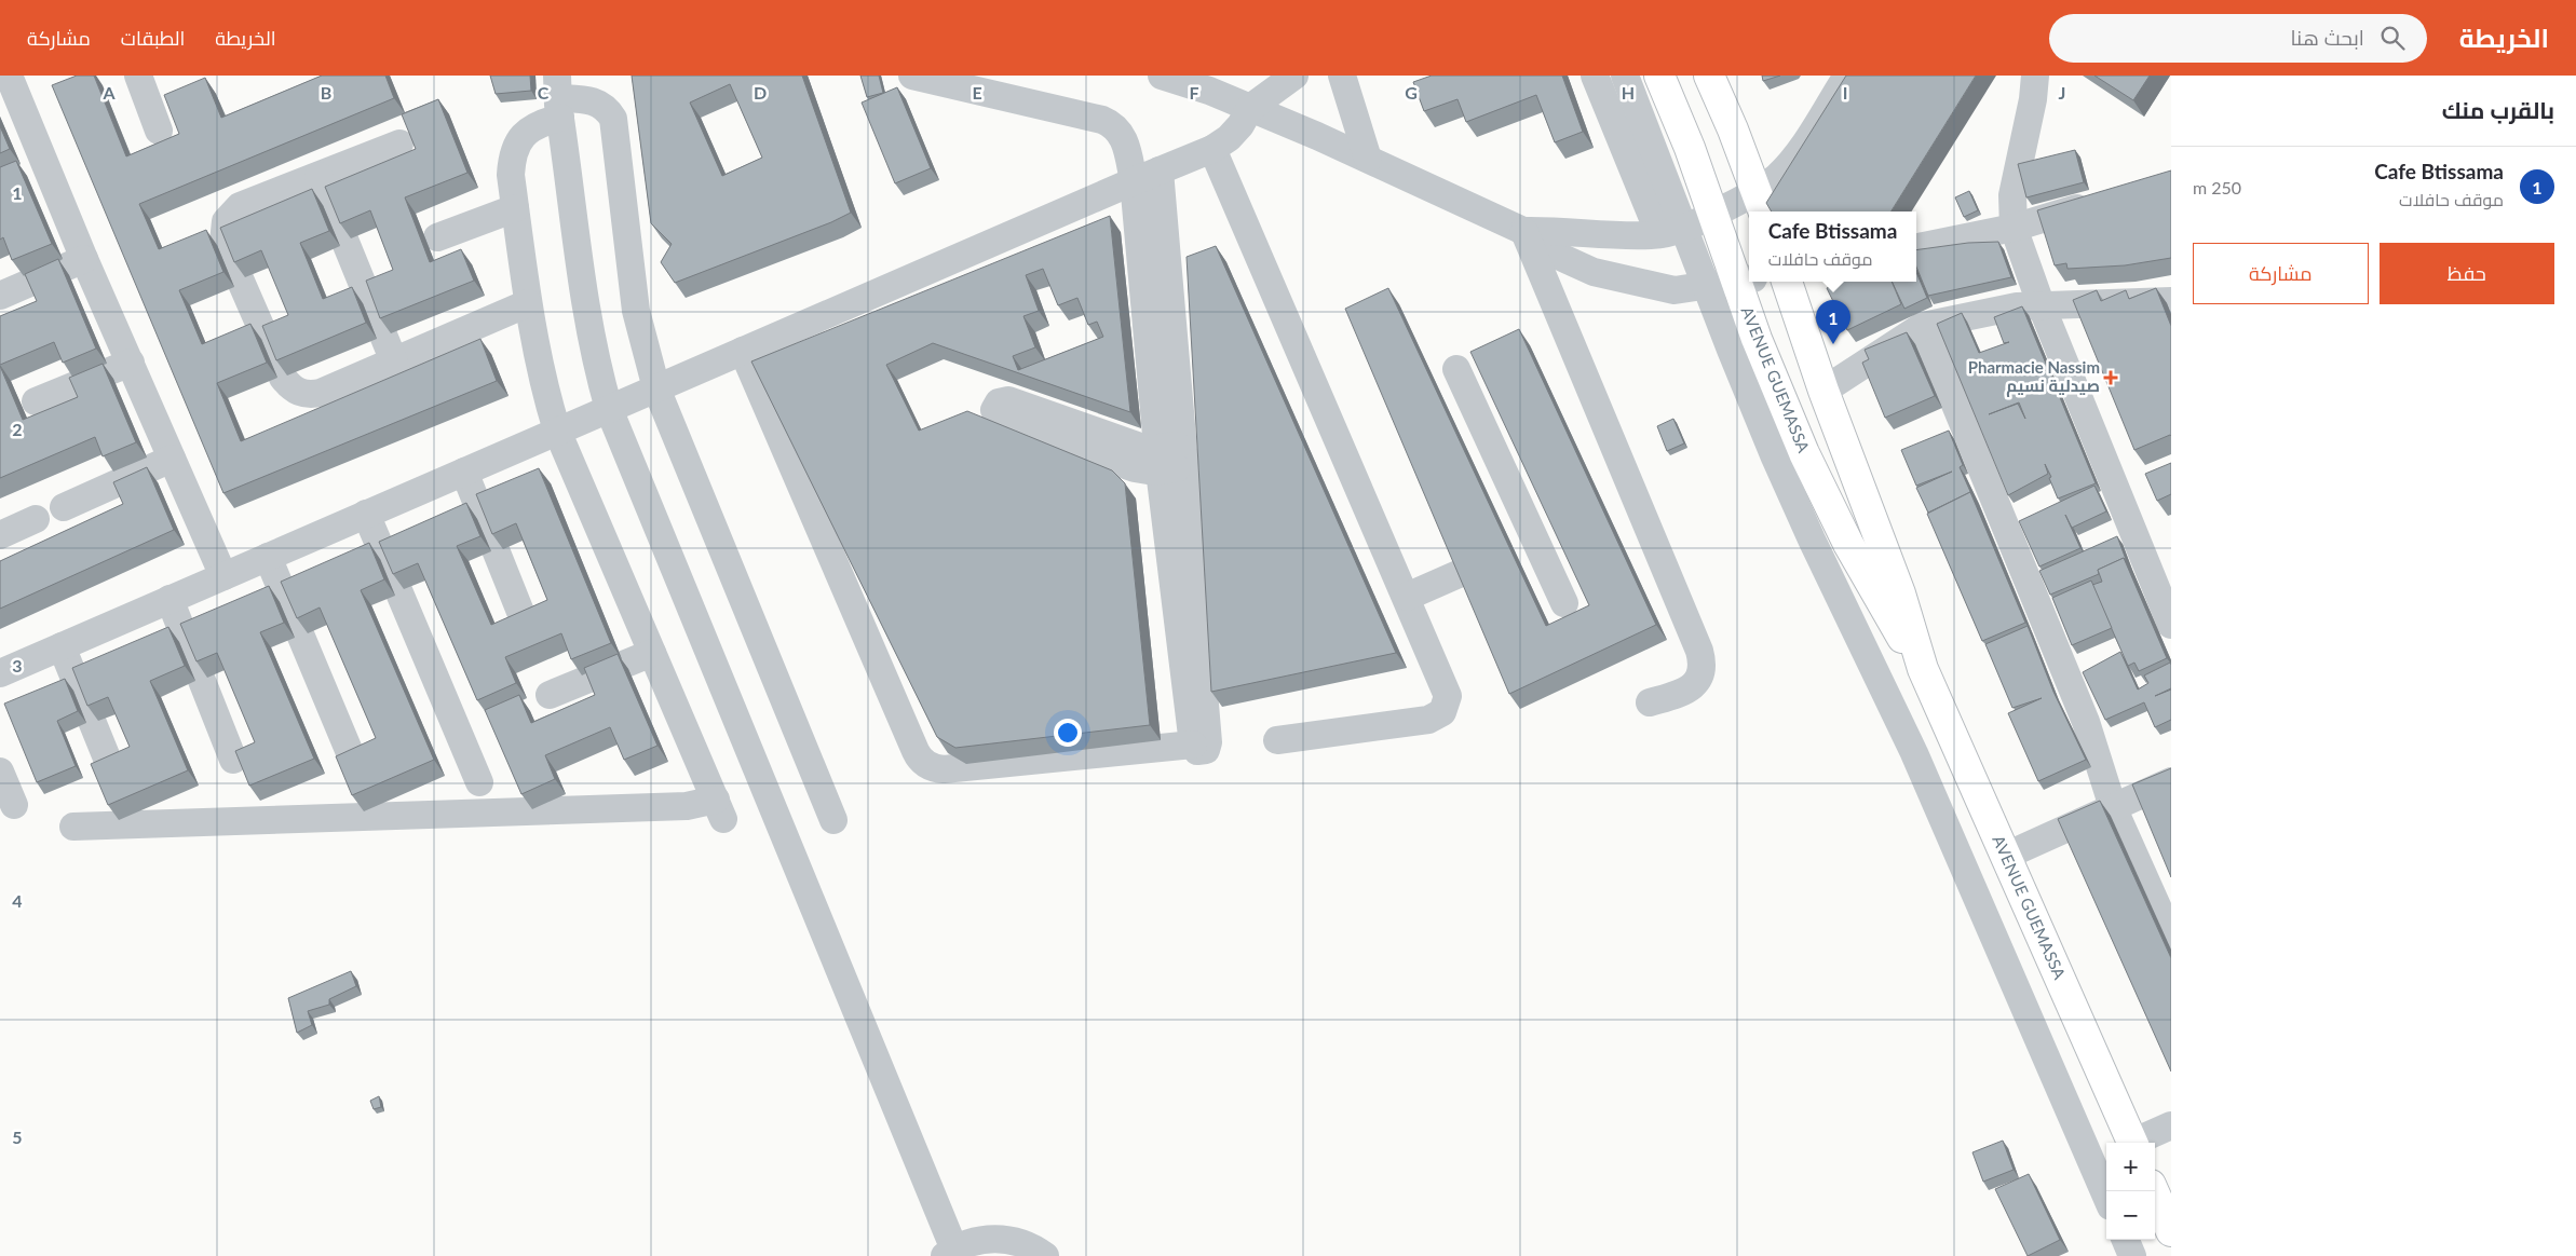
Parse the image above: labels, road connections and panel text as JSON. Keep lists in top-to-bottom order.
{
  "streets": {
    "main road": ["AVENUE GUEMASSA"]
  },
  "places": {
    "health": ["Pharmacie Nassim صيدلية نسيم"]
  },
  "page": {
    "header": "الخريطة",
    "search": "ابحث هنا",
    "nav": ["الخريطة", "الطبقات", "مشاركة"],
    "heading": "بالقرب منك",
    "list": [
      {
        "mark": "1",
        "name": "Cafe Btissama",
        "note": "موقف حافلات",
        "value": "250 m"
      }
    ],
    "popup": ["Cafe Btissama", "موقف حافلات"],
    "buttons": ["حفظ", "مشاركة"],
    "pins": "1",
    "map_buttons": ["+", "−"]
  },
  "grid": {
    "columns": [
      "A",
      "B",
      "C",
      "D",
      "E",
      "F",
      "G",
      "H",
      "I",
      "J"
    ],
    "rows": [
      "1",
      "2",
      "3",
      "4",
      "5"
    ]
  }
}
